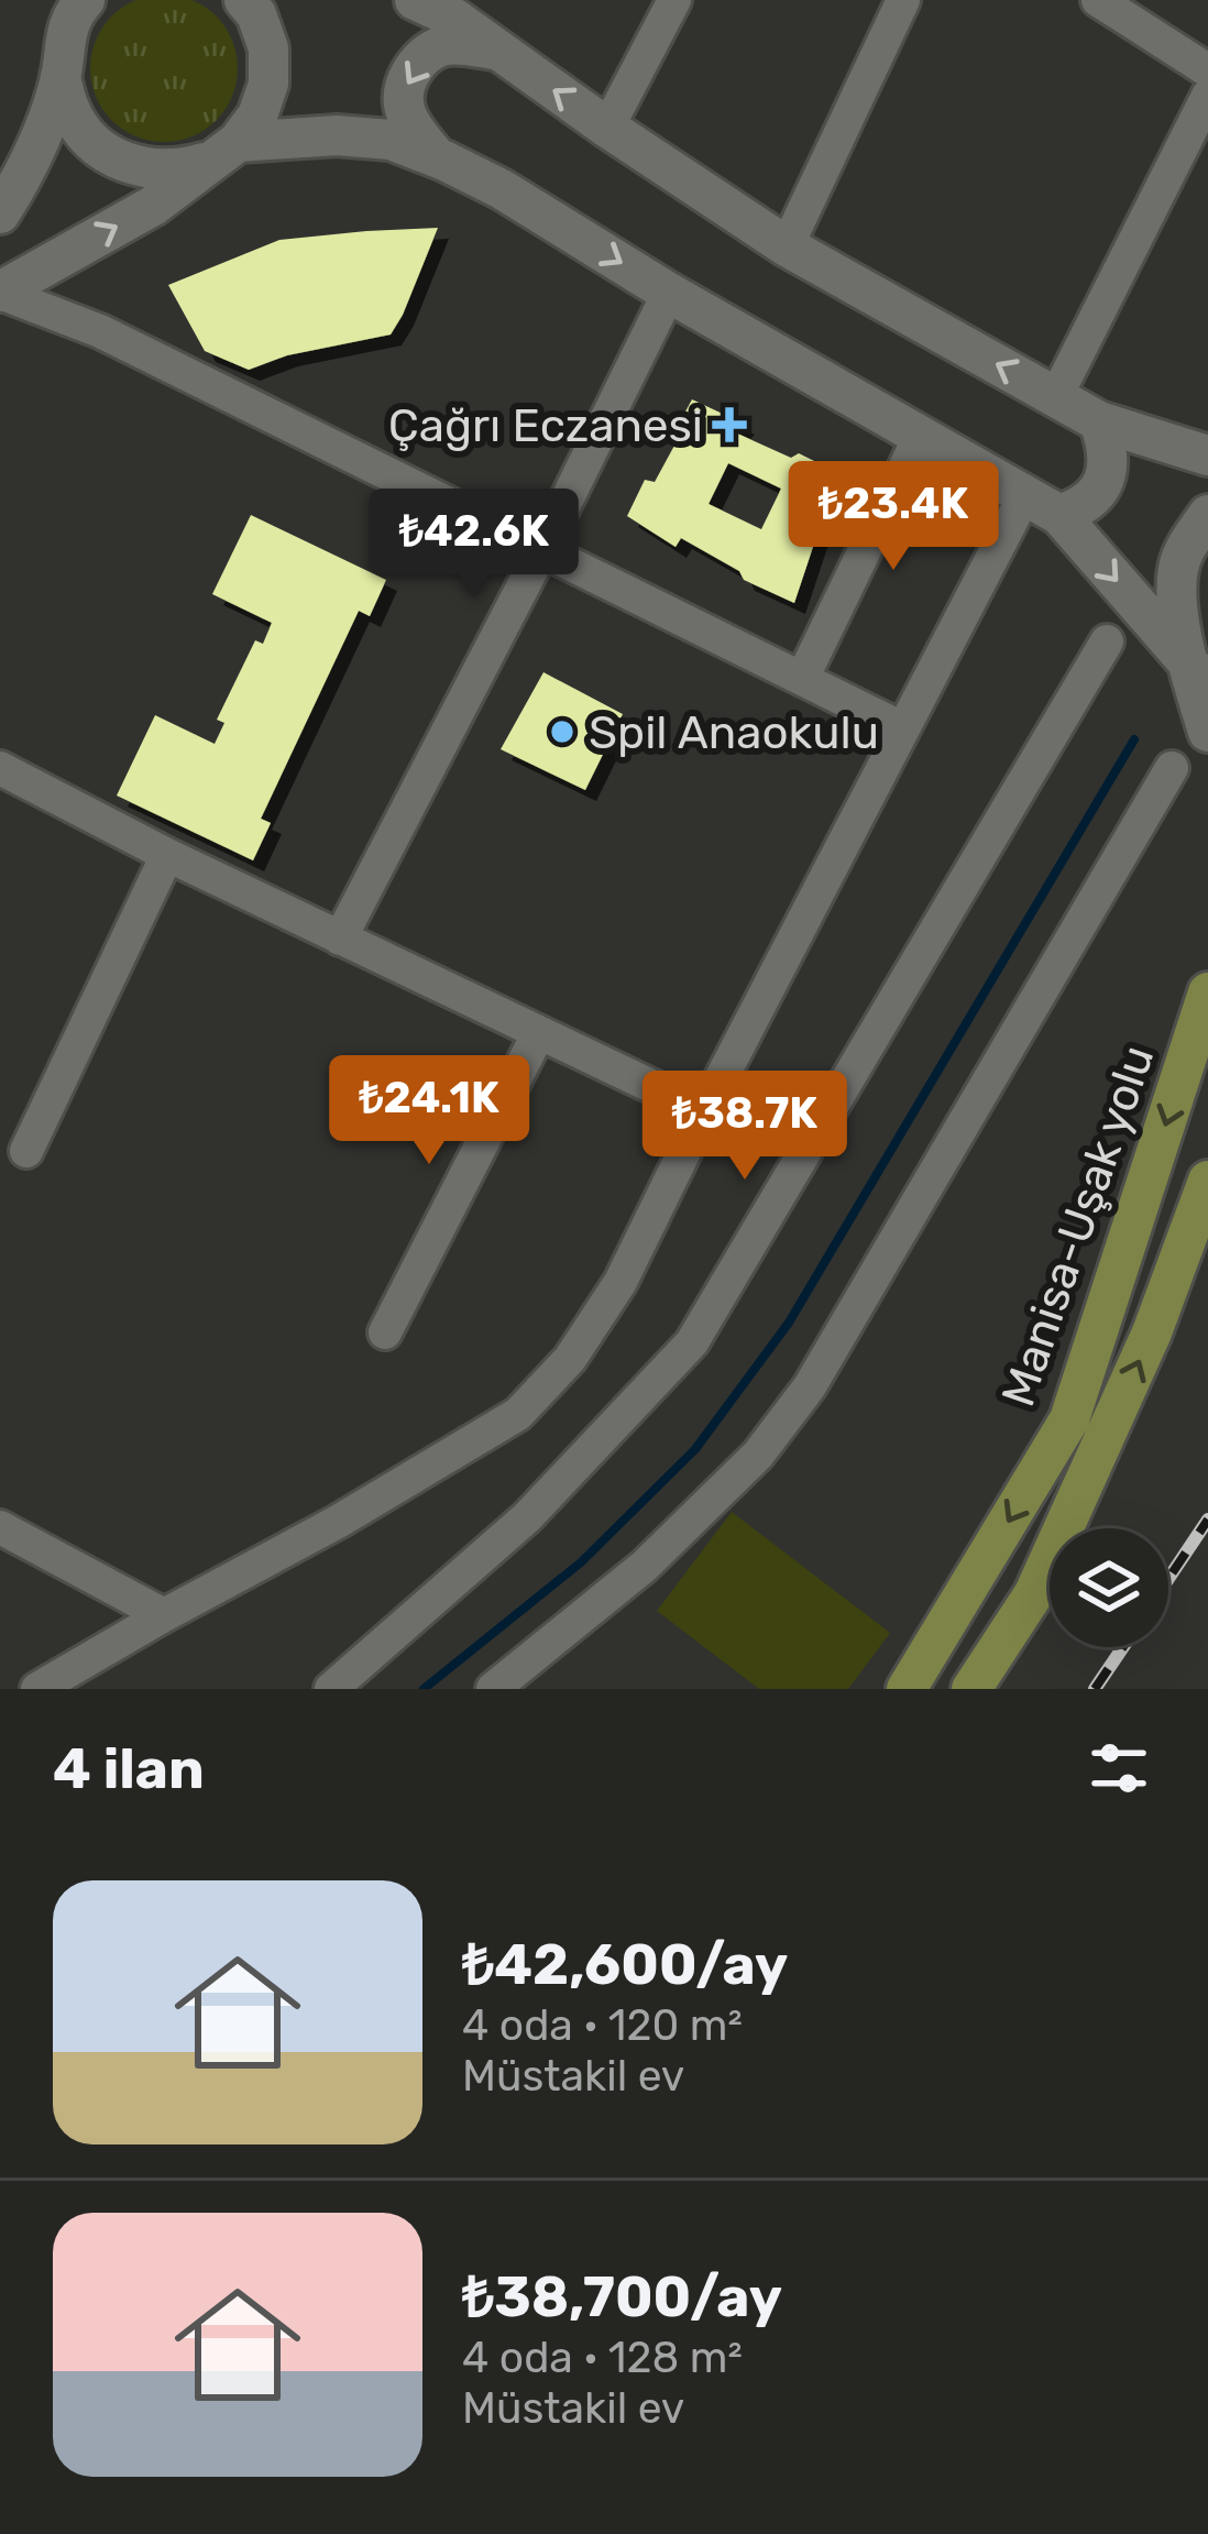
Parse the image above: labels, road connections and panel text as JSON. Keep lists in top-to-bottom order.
{
  "streets": {
    "main road": ["Manisa-Uşak yolu"]
  },
  "places": {
    "health": ["Çağrı Eczanesi"],
    "other": ["Spil Anaokulu"]
  },
  "page": {
    "price": [
      "₺23.4K",
      "₺42.6K",
      "₺24.1K",
      "₺38.7K"
    ],
    "heading": "4 ilan",
    "list": [
      {
        "name": "₺42,600/ay",
        "note": "4 oda · 120 m² · Müstakil ev"
      },
      {
        "name": "₺38,700/ay",
        "note": "4 oda · 128 m² · Müstakil ev"
      }
    ]
  }
}
